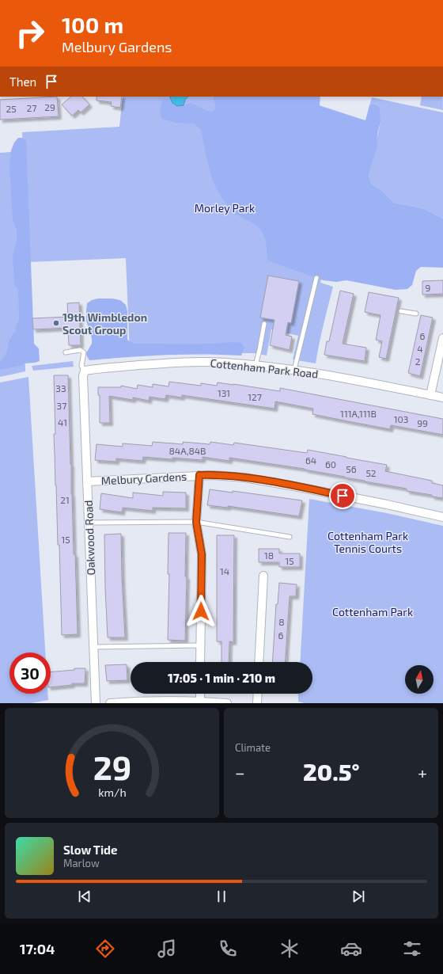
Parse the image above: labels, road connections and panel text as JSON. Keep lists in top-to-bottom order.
{
  "streets": {
    "street": ["Cottenham Park Road", "Melbury Gardens", "Oakwood Road"]
  },
  "crossings": [
    ["Cottenham Park Road", "Oakwood Road"],
    ["Melbury Gardens", "Oakwood Road"]
  ],
  "parks": ["Morley Park", "Cottenham Park Tennis Courts", "Cottenham Park"],
  "places": ["19th Wimbledon Scout Group"],
  "house_numbers": [
    "29",
    "27",
    "25",
    "9",
    "6",
    "4",
    "2",
    "33",
    "131",
    "127",
    "37",
    "111A,111B",
    "103",
    "41",
    "99",
    "84A,84B",
    "64",
    "60",
    "56",
    "52",
    "21",
    "15",
    "18",
    "15",
    "14",
    "8",
    "6"
  ],
  "north": "top",
  "page": {
    "turn": ["100 m", "Melbury Gardens"],
    "then": "Then",
    "limit": "30",
    "trip": "17:05 · 1 min · 210 m",
    "tile": "Climate",
    "heat": ["−", "20.5°", "+"],
    "song": ["Slow Tide", "Marlow"],
    "tabs": "17:04",
    "gauge": ["29", "km/h"]
  }
}
